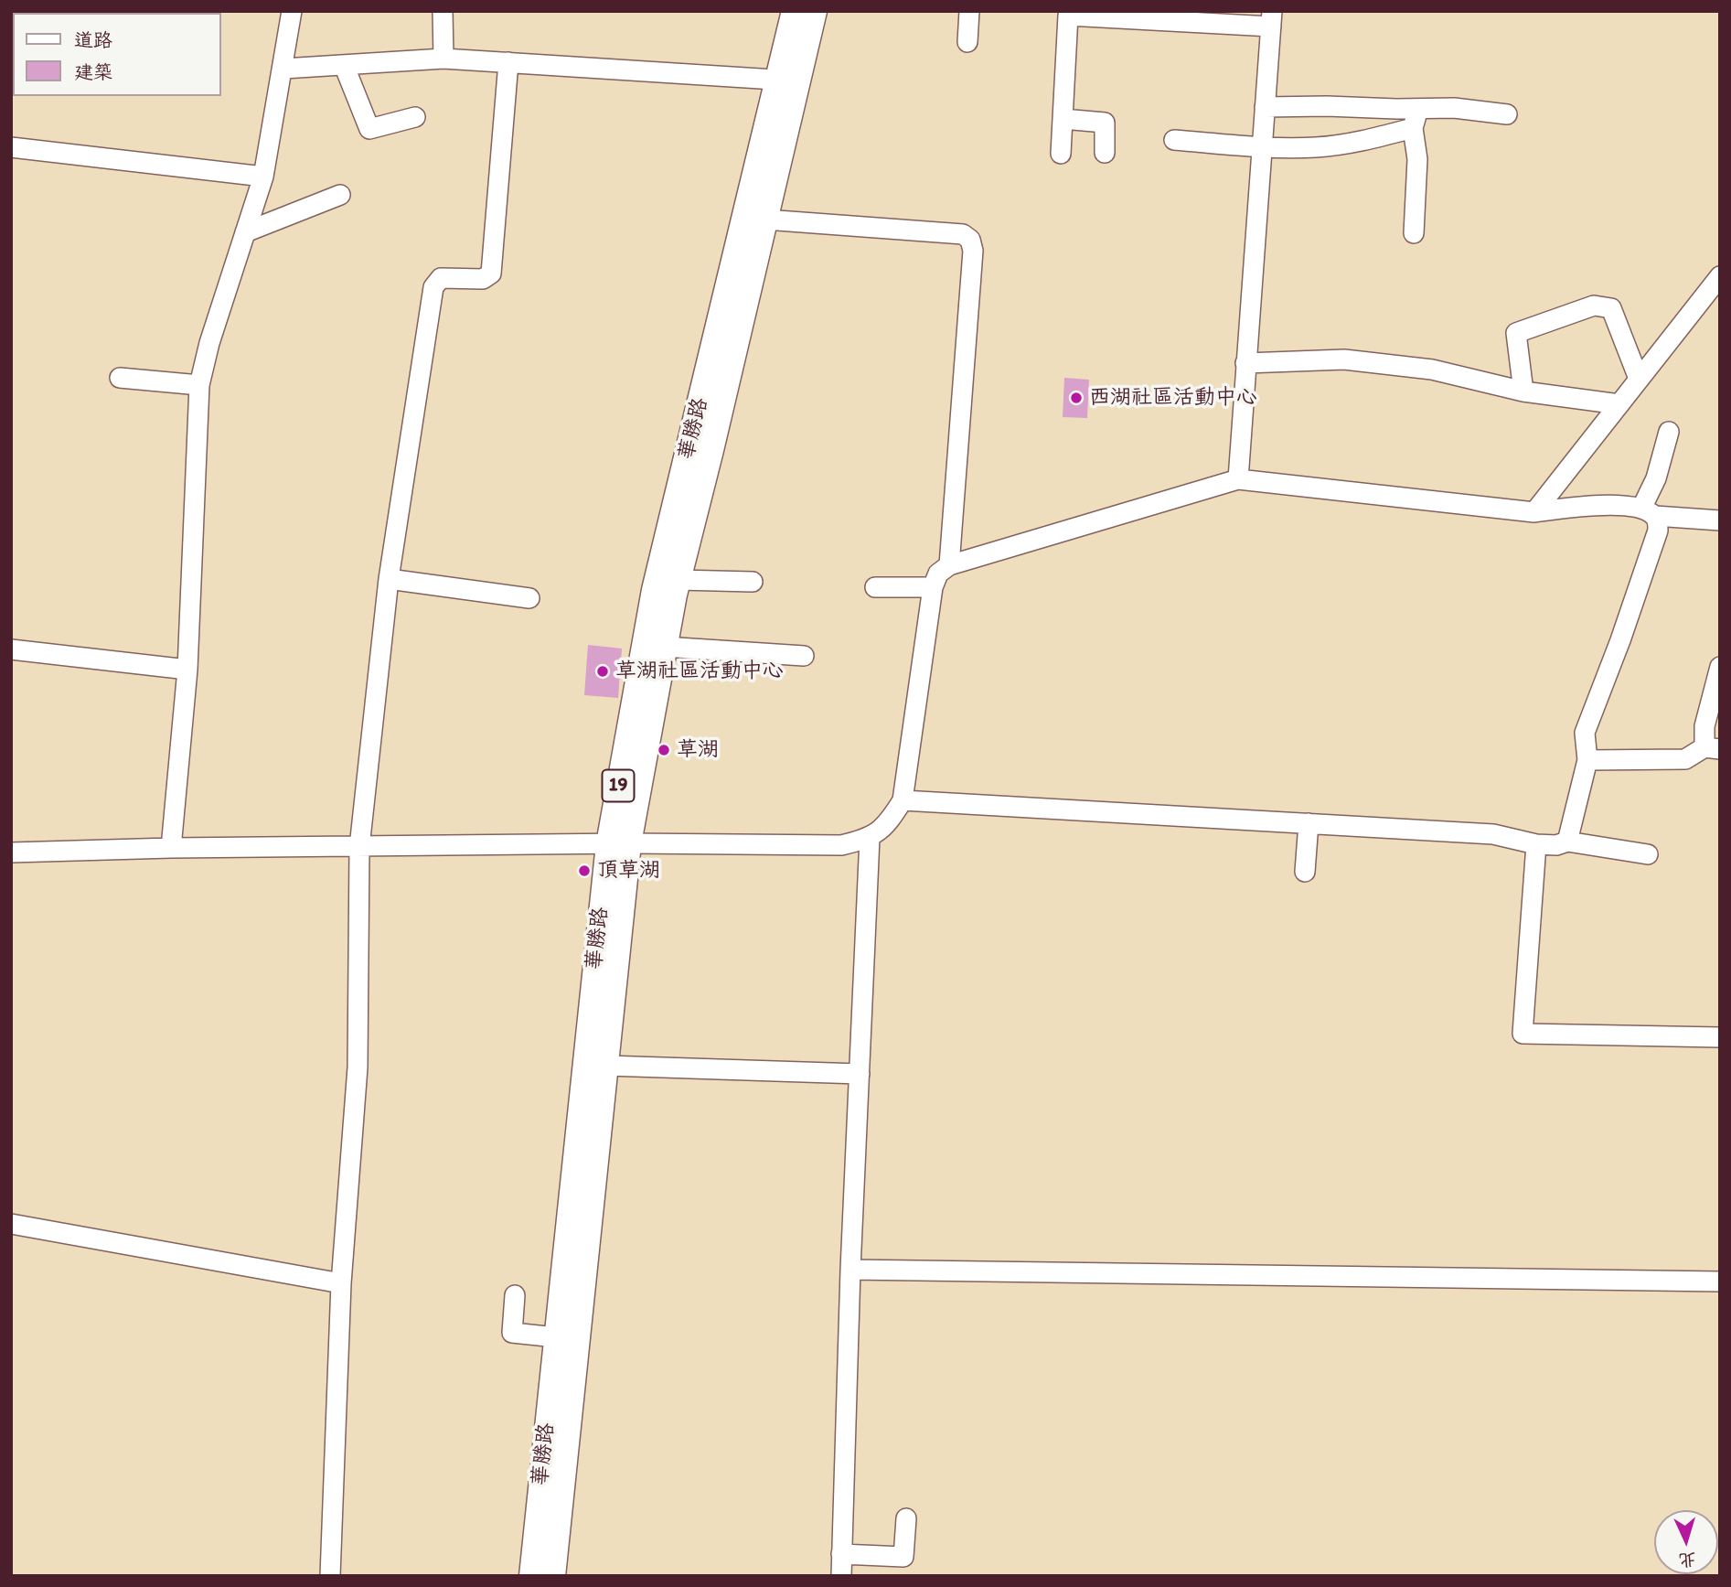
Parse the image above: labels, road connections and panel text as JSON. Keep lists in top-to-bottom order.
{
  "streets": {
    "main road": ["華勝路", "19"]
  },
  "places": [
    "西湖社區活動中心",
    "草湖社區活動中心",
    "草湖",
    "頂草湖"
  ],
  "legend": ["道路", "建築"],
  "north": "bottom"
}
